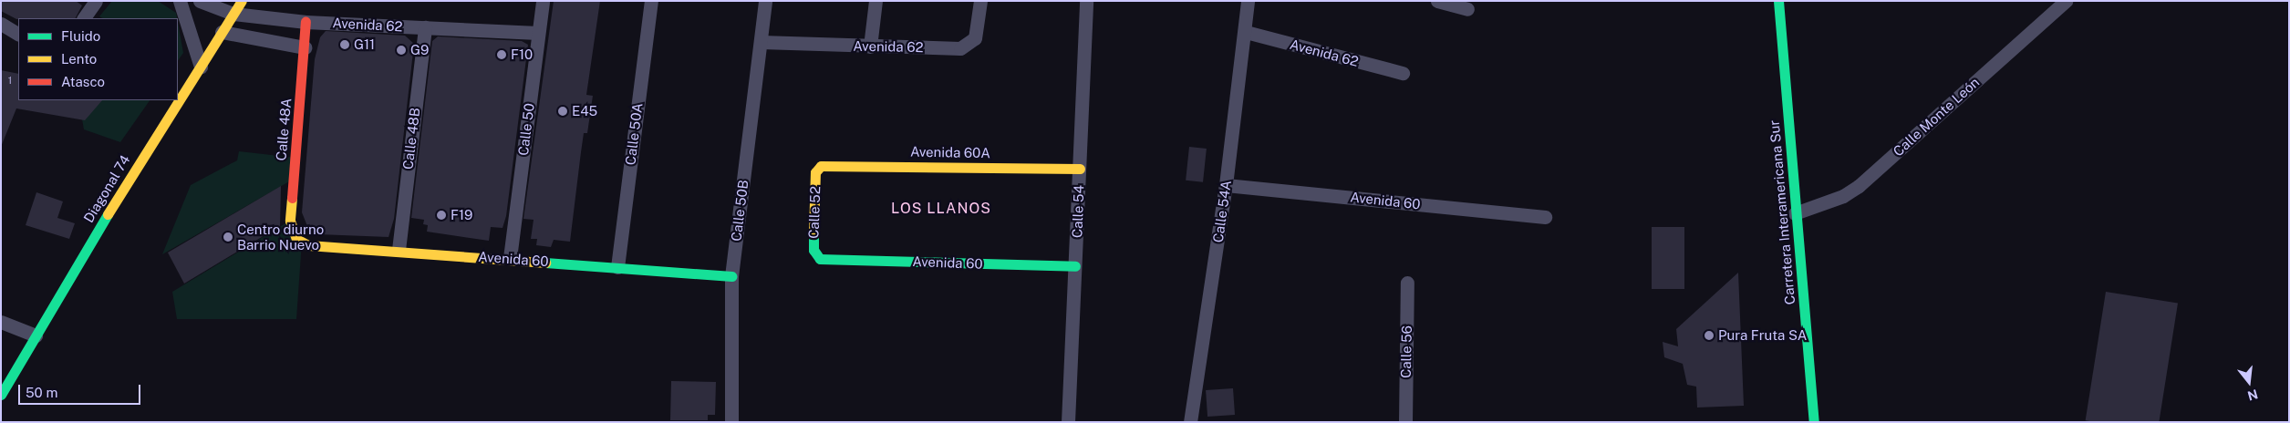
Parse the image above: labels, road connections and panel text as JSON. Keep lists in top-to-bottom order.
{
  "streets": {
    "main road": [
      "Calle 48A",
      "Avenida 60A",
      "Diagonal 74",
      "Avenida 60",
      "Calle 52",
      "Carretera Interamericana Sur"
    ],
    "street": [
      "Avenida 62",
      "Calle Monte León",
      "Calle 50",
      "Calle 50A",
      "Calle 48B",
      "Calle 50B",
      "Calle 54",
      "Calle 54A",
      "Calle 56"
    ]
  },
  "crossings": [
    ["Avenida 62", "Calle 48A"],
    ["Avenida 62", "Calle 50"],
    ["Avenida 62", "Calle 48B"],
    ["Avenida 62", "Diagonal 74"],
    ["Avenida 62", "Calle 50B"],
    ["Avenida 62", "Calle 54A"],
    ["Calle Monte León", "Carretera Interamericana Sur"],
    ["Calle 48A", "Avenida 60"],
    ["Calle 50", "Avenida 60"],
    ["Calle 50A", "Avenida 60"],
    ["Calle 48B", "Avenida 60"],
    ["Avenida 60A", "Calle 54"],
    ["Avenida 60A", "Calle 52"],
    ["Avenida 60", "Calle 50B"],
    ["Avenida 60", "Calle 54"],
    ["Avenida 60", "Calle 54A"],
    ["Avenida 60", "Calle 52"]
  ],
  "districts": ["LOS LLANOS"],
  "places": [
    "G11",
    "G9",
    "F10",
    "E45",
    "F19",
    "Centro diurno Barrio Nuevo",
    "Pura Fruta SA"
  ],
  "house_numbers": ["1"],
  "legend": ["Fluido", "Lento", "Atasco"],
  "scale_bar": "50 m",
  "north": "bottom"
}
